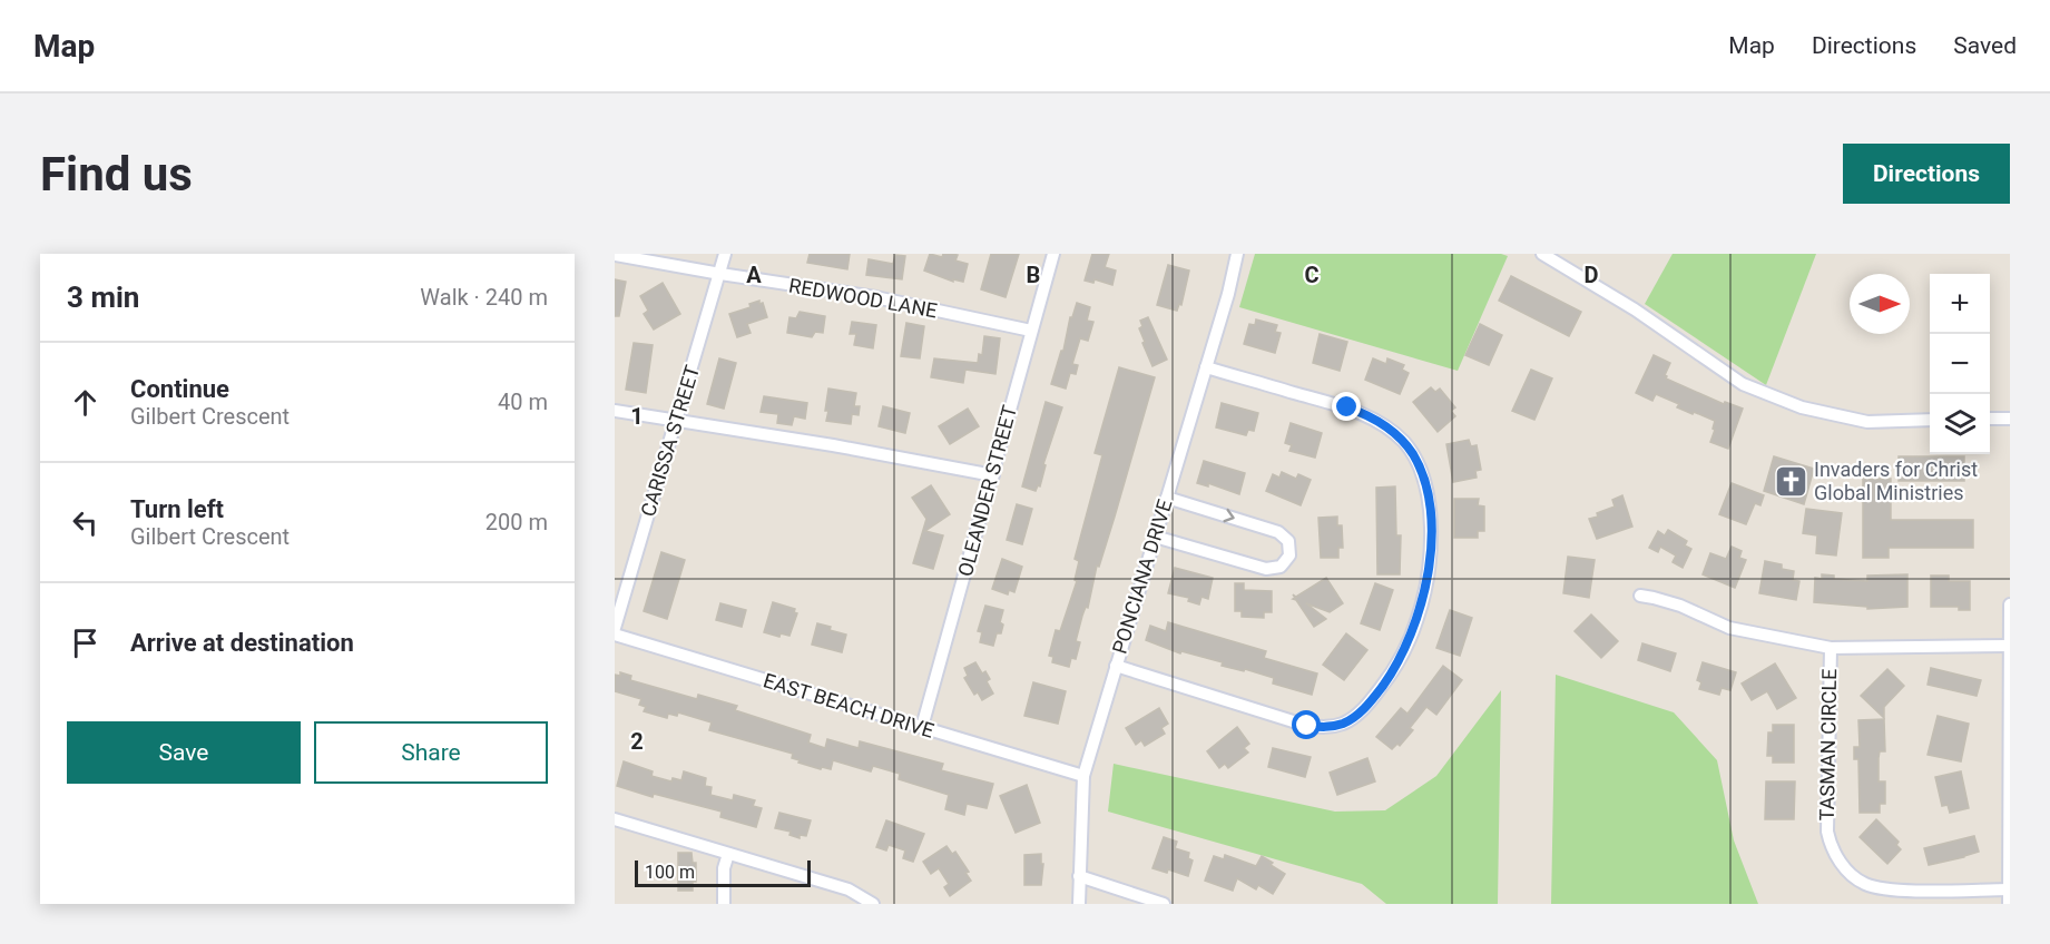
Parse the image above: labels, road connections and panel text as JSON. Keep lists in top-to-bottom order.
{
  "streets": {
    "street": [
      "REDWOOD LANE",
      "CARISSA STREET",
      "OLEANDER STREET",
      "PONCIANA DRIVE",
      "EAST BEACH DRIVE",
      "TASMAN CIRCLE"
    ]
  },
  "crossings": [
    ["REDWOOD LANE", "CARISSA STREET"],
    ["REDWOOD LANE", "OLEANDER STREET"],
    ["OLEANDER STREET", "EAST BEACH DRIVE"],
    ["PONCIANA DRIVE", "EAST BEACH DRIVE"]
  ],
  "places": {
    "church": ["Invaders for Christ Global Ministries"]
  },
  "scale_bar": "100 m",
  "north": "right",
  "page": {
    "header": "Map",
    "nav": ["Map", "Directions", "Saved"],
    "buttons": [
      "Directions",
      ["Save", "Share"]
    ],
    "title": "Find us",
    "heading": ["3 min", "Walk · 240 m"],
    "map_buttons": ["+", "−"],
    "list": [
      ["Continue", "Gilbert Crescent", "40 m"],
      ["Turn left", "Gilbert Crescent", "200 m"],
      "Arrive at destination"
    ],
    "scale": "100 m"
  },
  "grid": {
    "columns": [
      "A",
      "B",
      "C",
      "D"
    ],
    "rows": ["1", "2"]
  }
}
